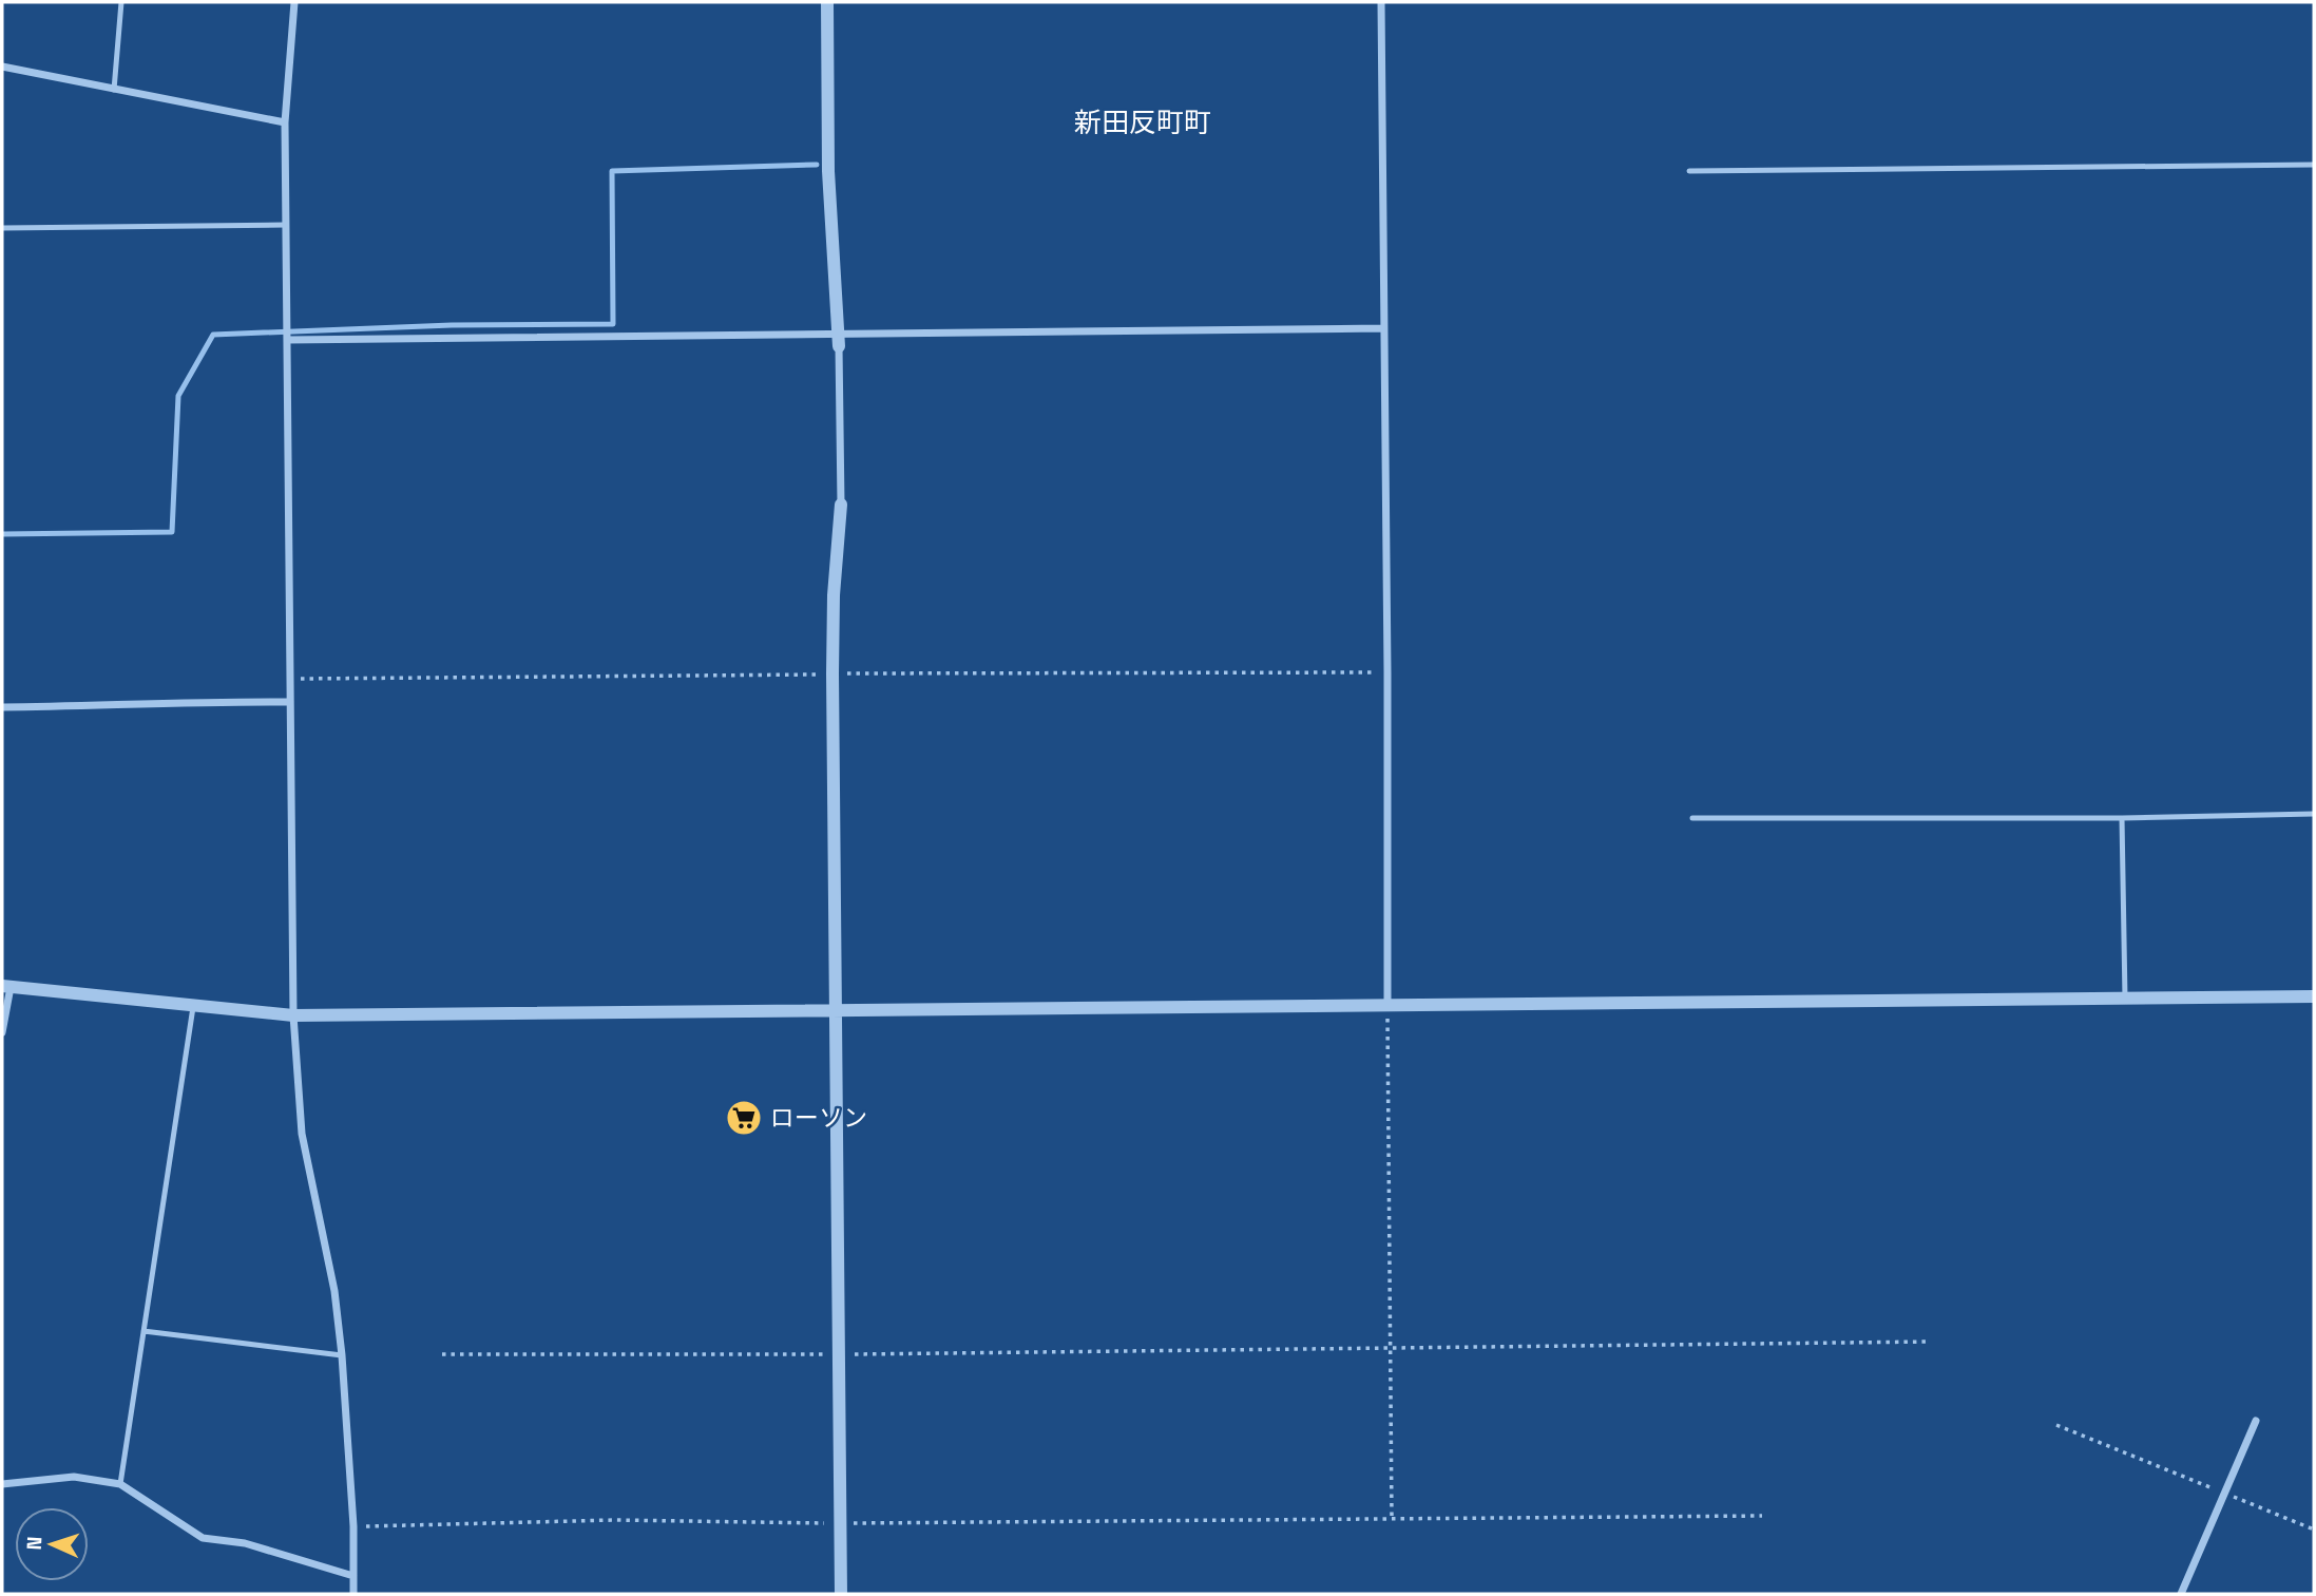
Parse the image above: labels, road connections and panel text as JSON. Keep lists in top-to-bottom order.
{
  "districts": ["新田反町町"],
  "places": {
    "supermarket": ["ローソン"]
  },
  "north": "left"
}
